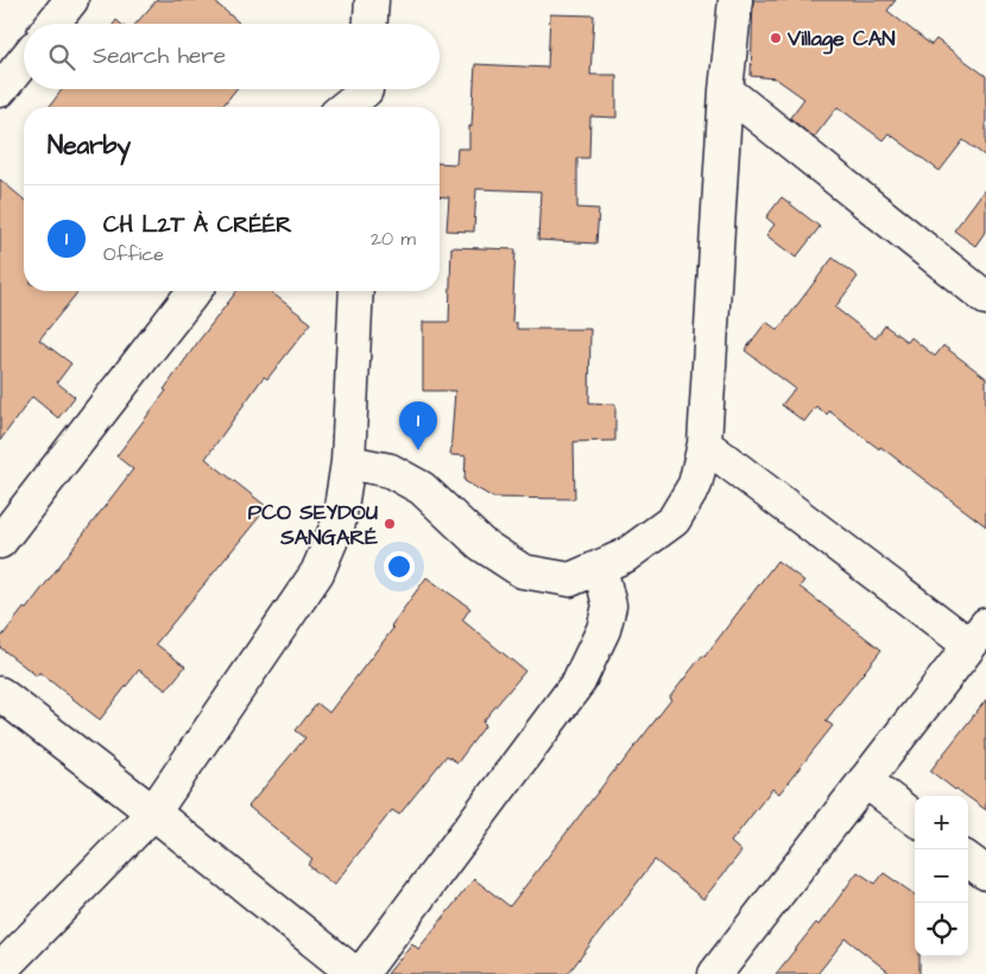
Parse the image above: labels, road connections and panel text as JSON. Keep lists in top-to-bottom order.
{
  "places": ["Village CAN", "PCO SEYDOU SANGARÉ"],
  "page": {
    "search": "Search here",
    "heading": "Nearby",
    "list": [
      {
        "mark": "1",
        "name": "CH L2T À CRÉÉR",
        "note": "Office",
        "value": "20 m"
      }
    ],
    "pins": "1",
    "map_buttons": ["+", "−"]
  }
}
